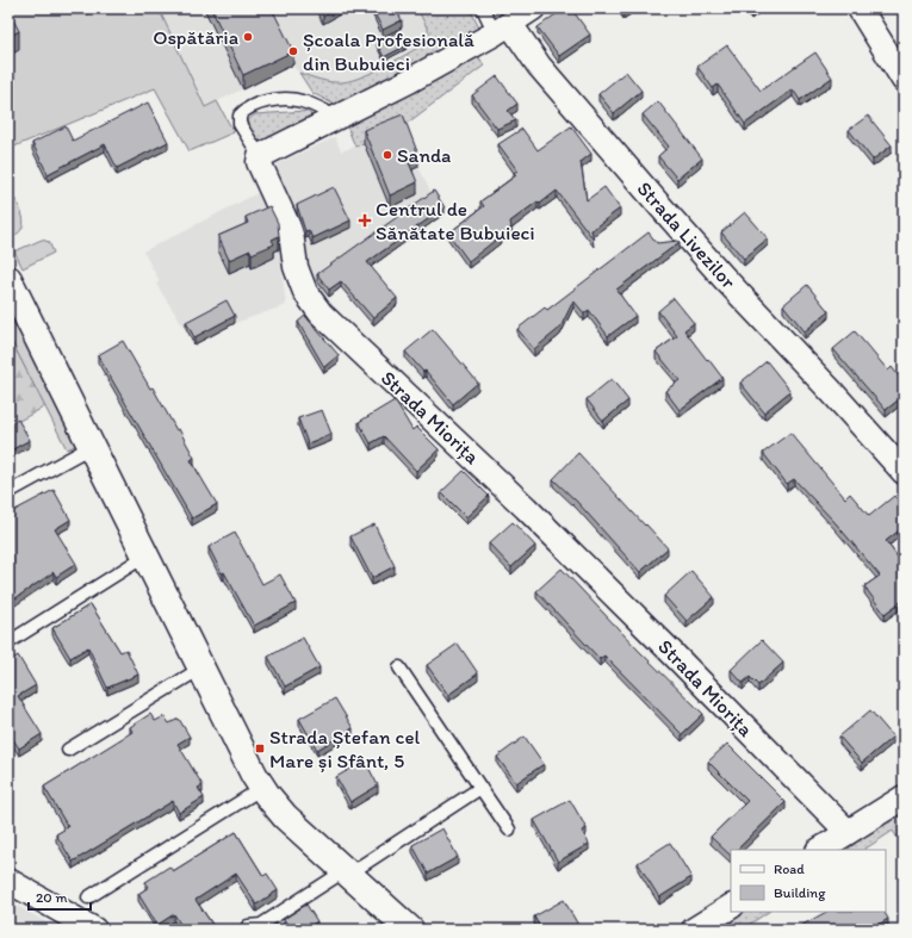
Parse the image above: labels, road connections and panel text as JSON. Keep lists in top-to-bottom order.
{
  "streets": {
    "street": ["Strada Livezilor", "Strada Miorița"]
  },
  "places": {
    "other": ["Ospătăria", "Școala Profesională din Bubuieci", "Sanda"],
    "health": ["Centrul de Sănătate Bubuieci"],
    "transit": ["Strada Ștefan cel Mare și Sfânt, 5"]
  },
  "legend": ["Road", "Building"],
  "scale_bar": "20 m"
}
